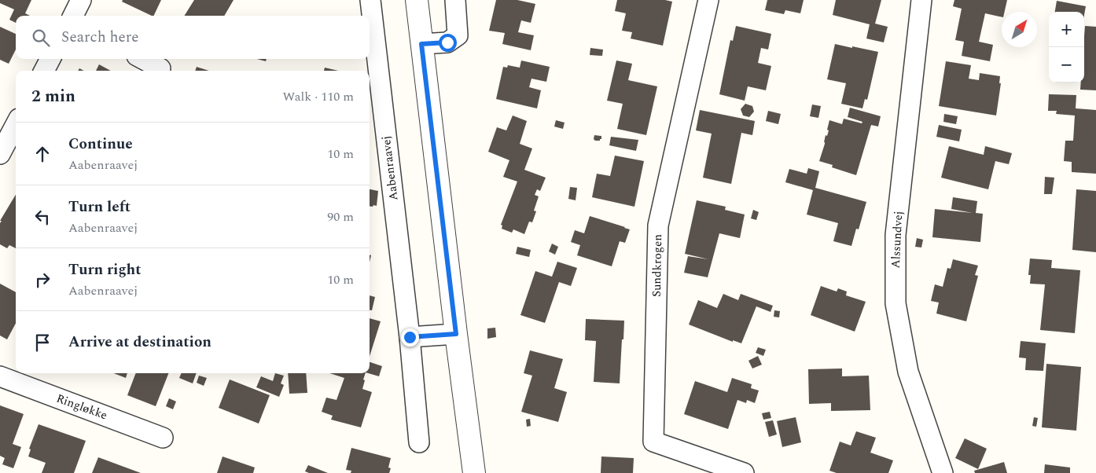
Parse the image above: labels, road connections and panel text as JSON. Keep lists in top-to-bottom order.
{
  "streets": {
    "street": [
      "Aabenraavej",
      "Alssundvej",
      "Sundkrogen",
      "Ringløkke"
    ]
  },
  "north": "top right",
  "page": {
    "map_buttons": ["+", "−"],
    "search": "Search here",
    "heading": ["2 min", "Walk · 110 m"],
    "list": [
      ["Continue", "Aabenraavej", "10 m"],
      ["Turn left", "Aabenraavej", "90 m"],
      ["Turn right", "Aabenraavej", "10 m"],
      "Arrive at destination"
    ]
  }
}
